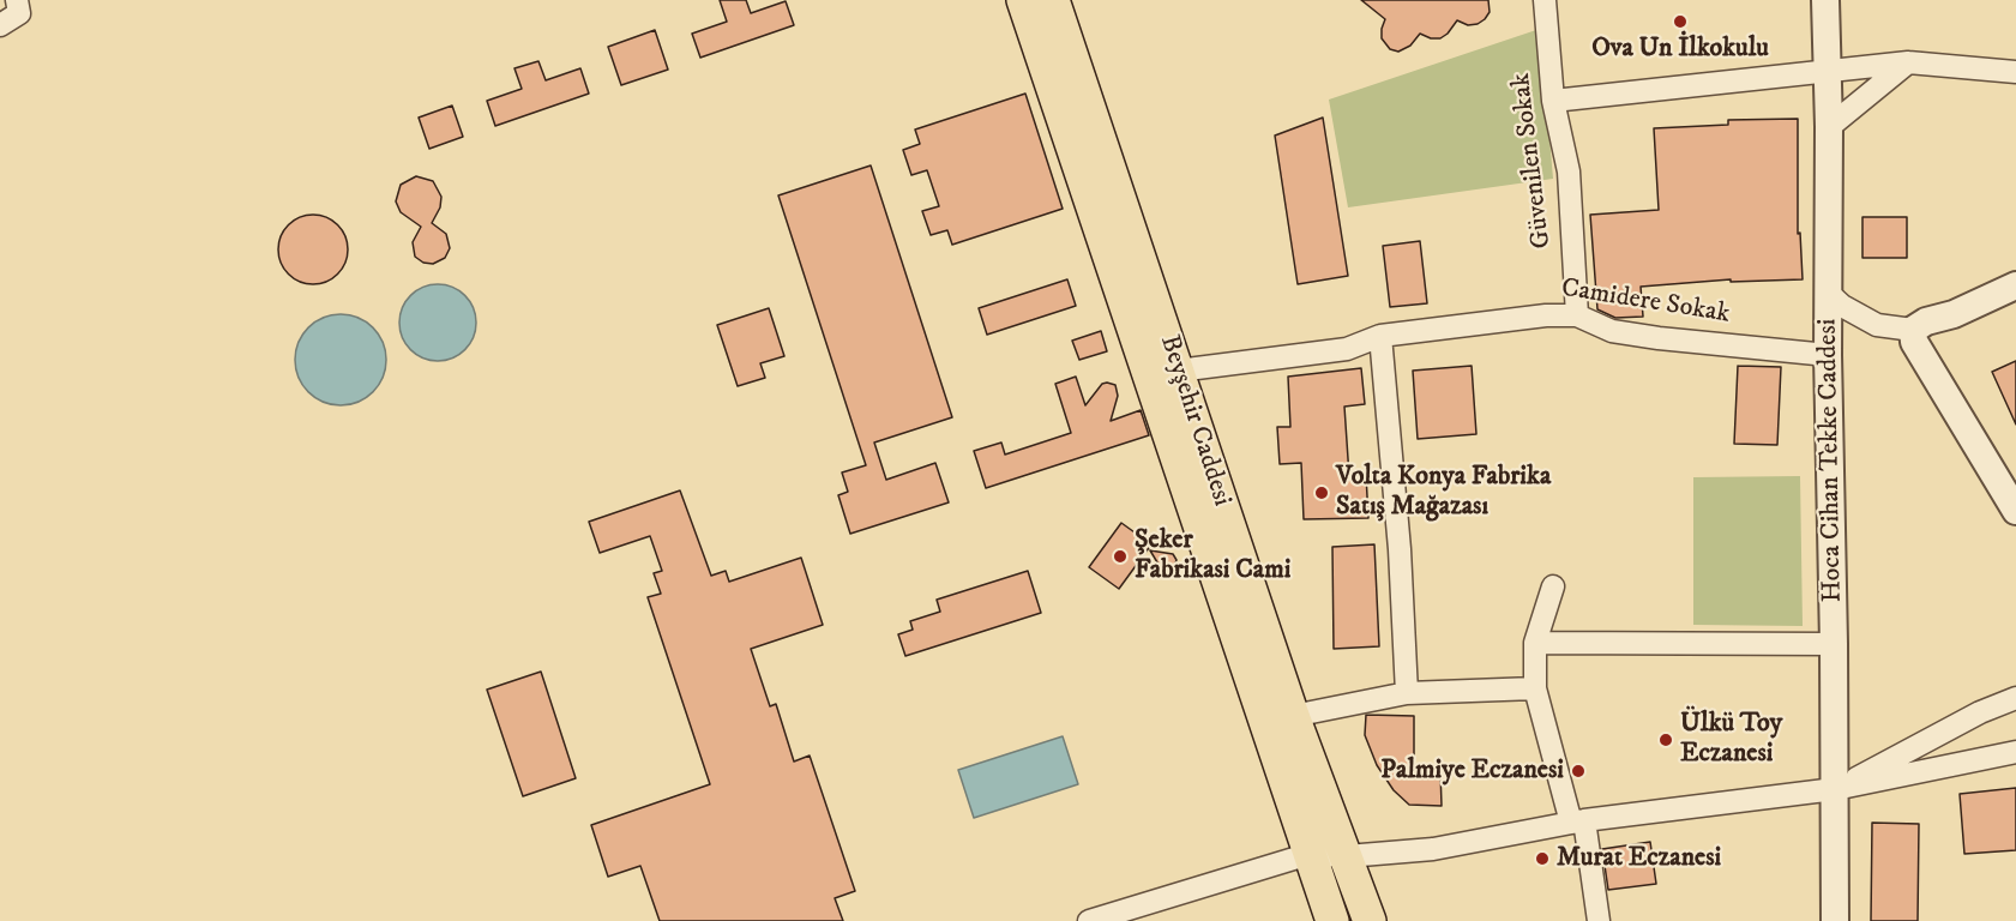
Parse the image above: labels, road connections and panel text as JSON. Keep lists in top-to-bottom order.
{
  "streets": {
    "main road": ["Beyşehir Caddesi"],
    "street": ["Güvenilen Sokak", "Camidere Sokak", "Hoca Cihan Tekke Caddesi"]
  },
  "crossings": [
    ["Güvenilen Sokak", "Camidere Sokak"],
    ["Camidere Sokak", "Beyşehir Caddesi"],
    ["Camidere Sokak", "Hoca Cihan Tekke Caddesi"]
  ],
  "places": [
    "Ova Un İlkokulu",
    "Volta Konya Fabrika Satış Mağazası",
    "Şeker Fabrikasi Cami",
    "Ülkü Toy Eczanesi",
    "Palmiye Eczanesi",
    "Murat Eczanesi"
  ]
}
